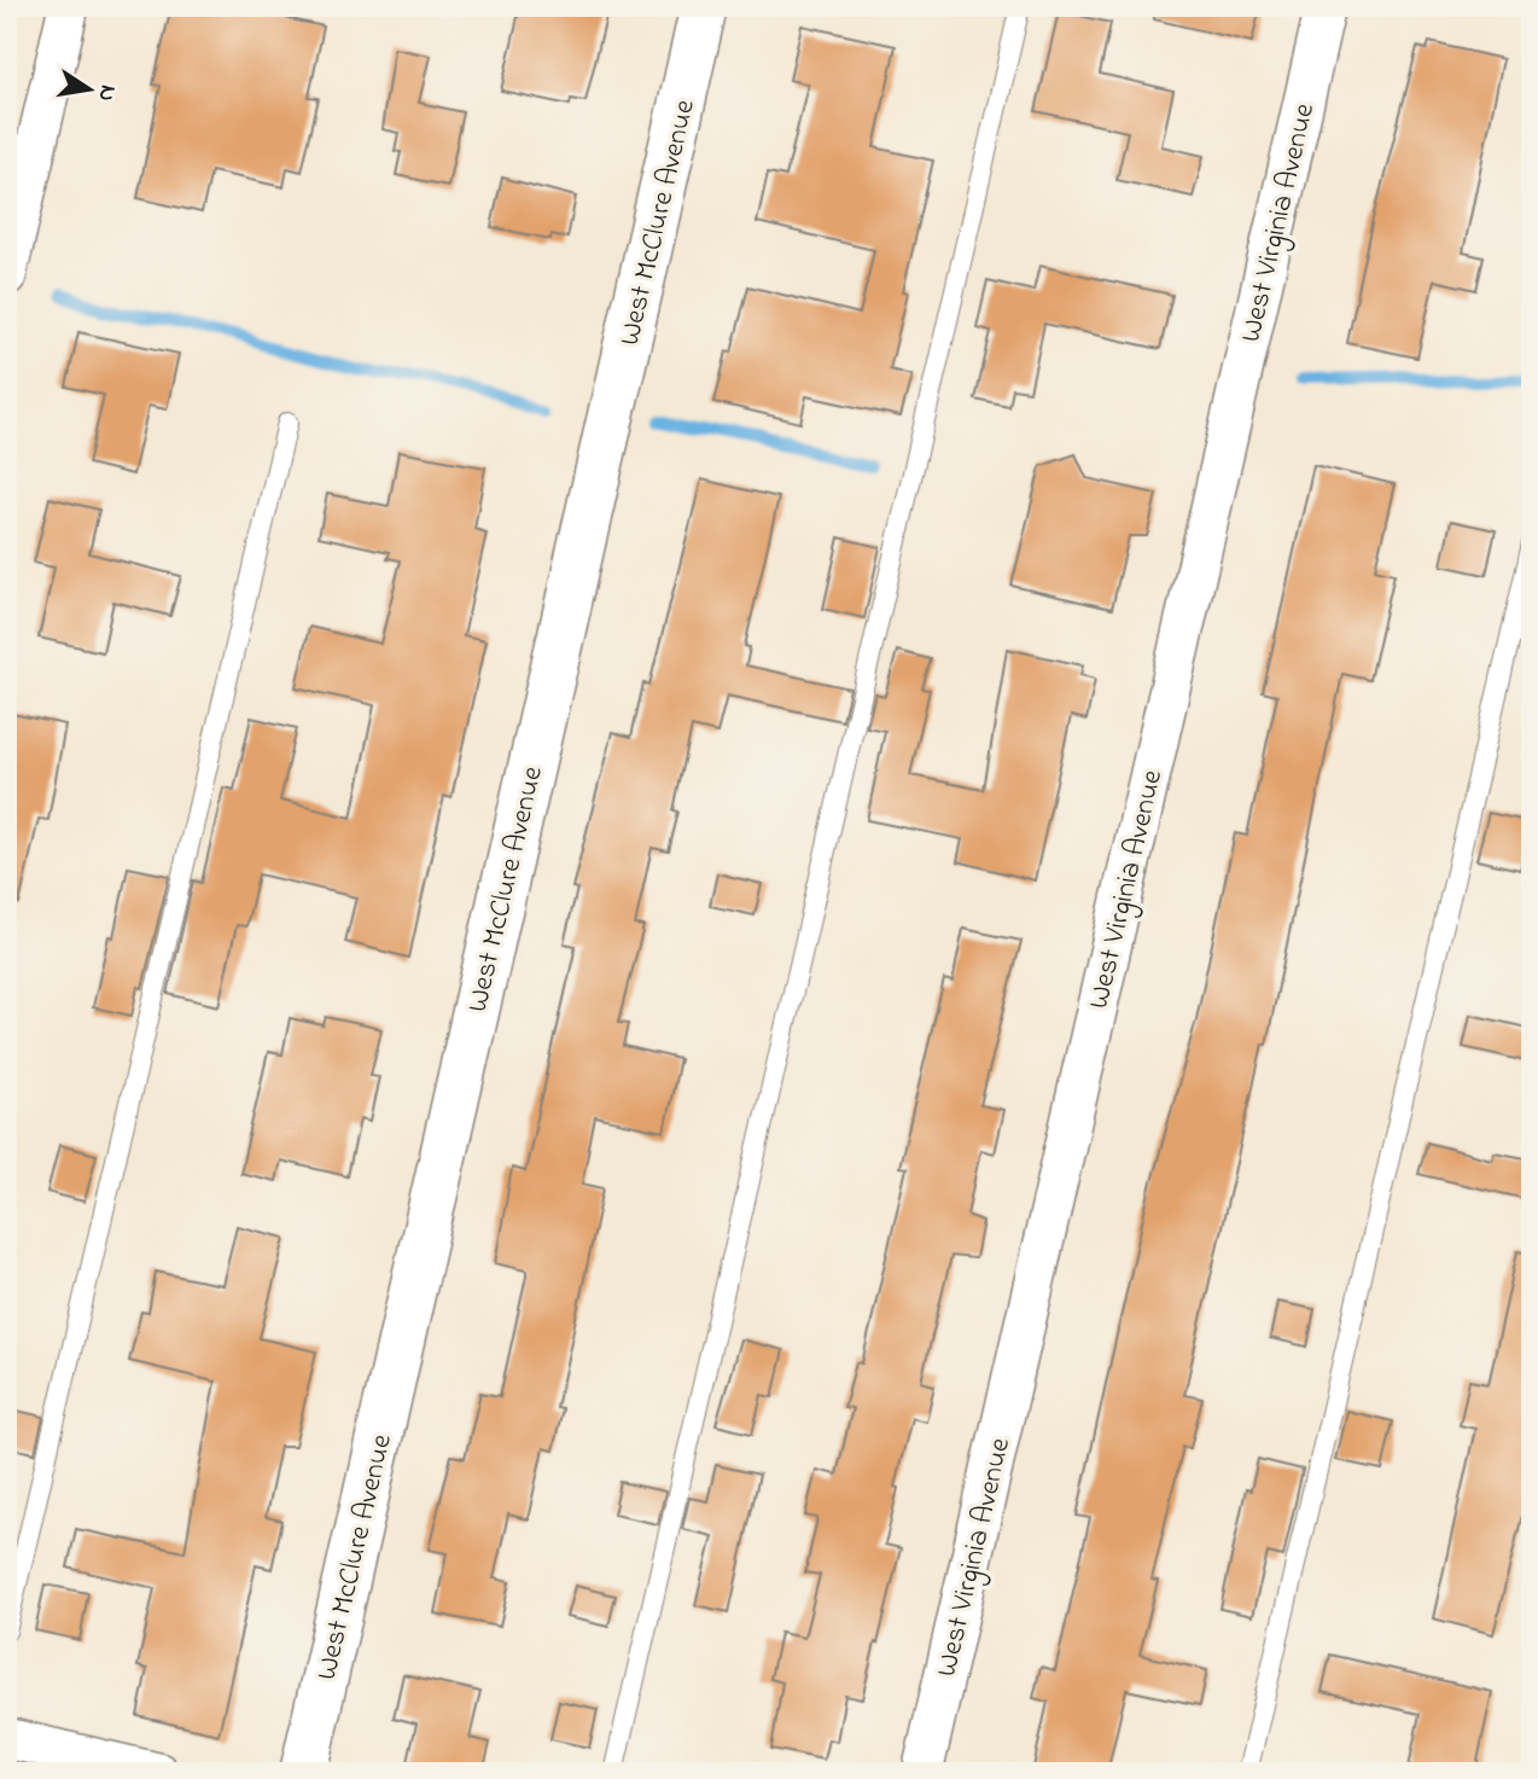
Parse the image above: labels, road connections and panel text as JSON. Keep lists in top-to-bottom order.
{
  "streets": {
    "street": ["West McClure Avenue", "West Virginia Avenue"]
  },
  "north": "right"
}
